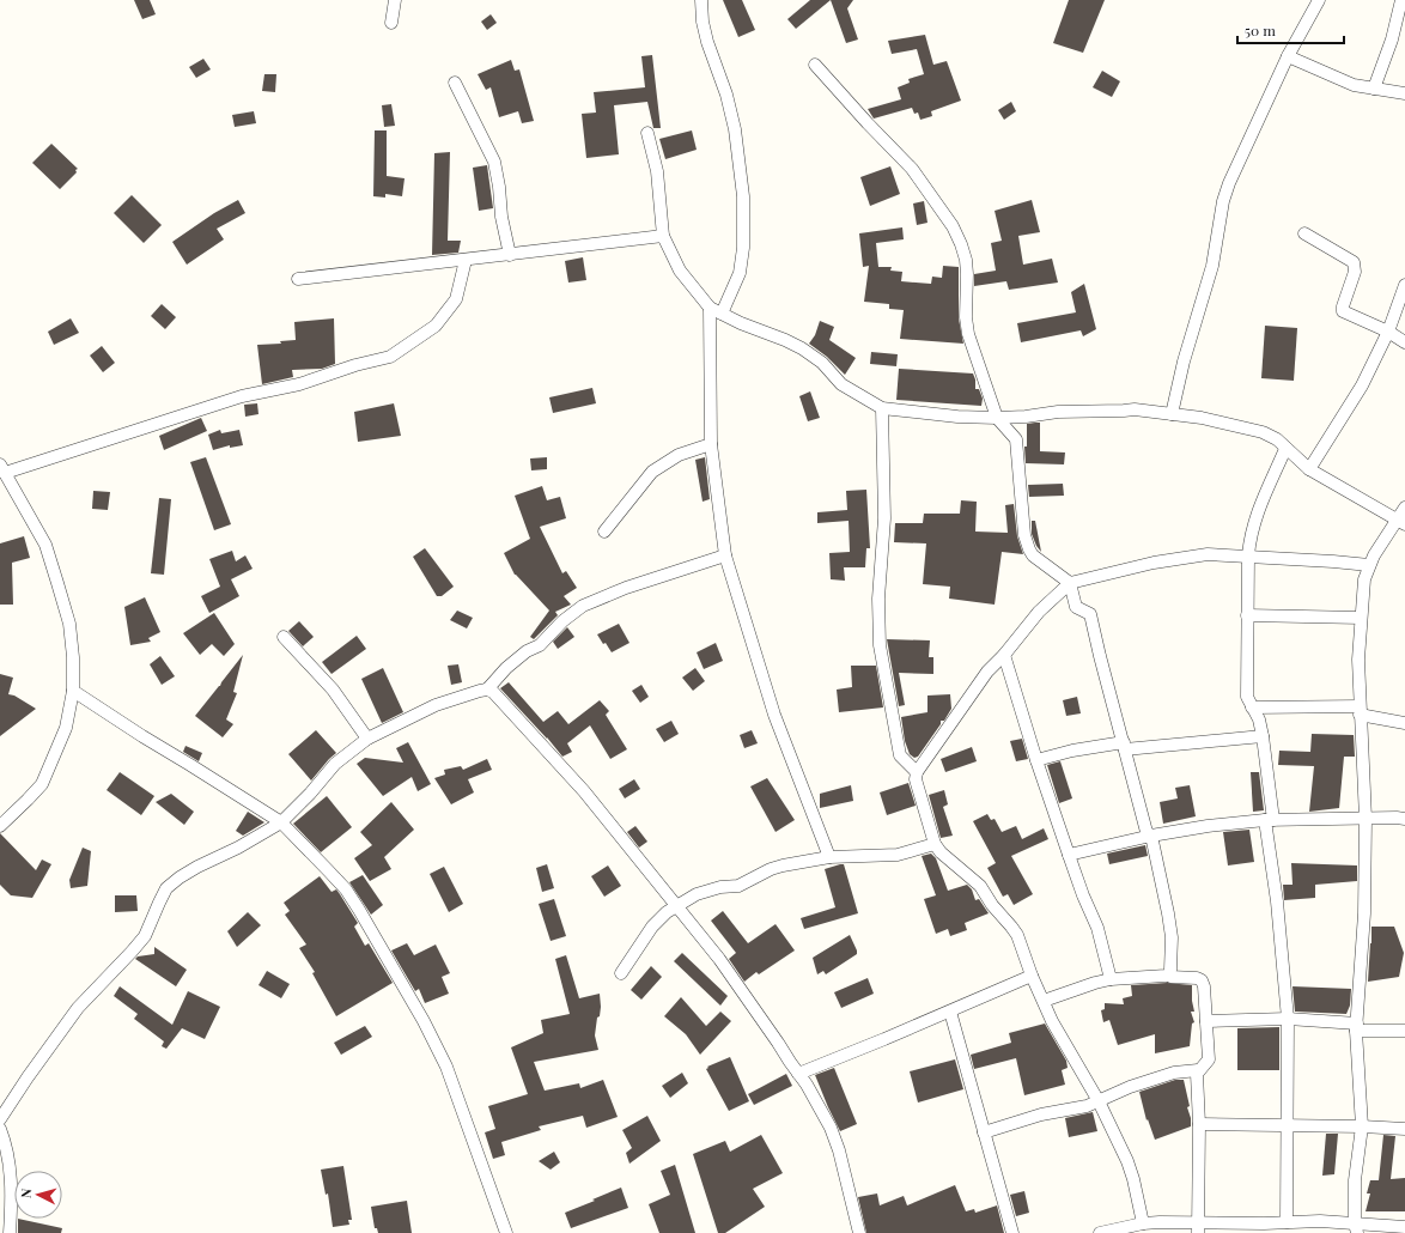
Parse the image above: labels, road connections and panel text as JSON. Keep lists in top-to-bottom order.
{
  "scale_bar": "50 m",
  "north": "left"
}
